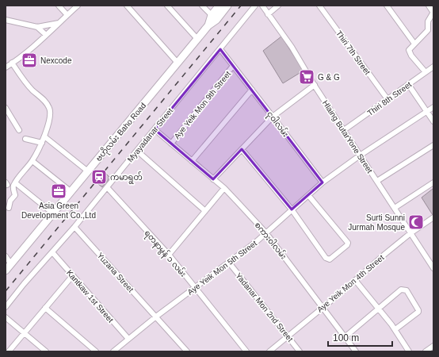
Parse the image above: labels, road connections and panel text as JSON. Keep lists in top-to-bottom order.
{
  "streets": {
    "main road": ["ဗဟိုလမ်း Baho Road"],
    "street": [
      "Thiri 7th Street",
      "Thiri 8th Street",
      "Aye Yeik Mon 9th Street",
      "ငုဝါလမ်း",
      "Myayadanar Street",
      "Hlaing ButarYone Street",
      "စကား၀ါလမ်း",
      "ရတနာမွန် ၁ လမ်း",
      "Aye Yeik Mon 5th Street",
      "Yuzana Street",
      "Aye Yeik Mon 4th Street",
      "Kantkaw 1st Street",
      "Yadanar Mon 2nd Street"
    ]
  },
  "crossings": [
    ["Thiri 7th Street", "Thiri 8th Street"],
    ["Thiri 8th Street", "Hlaing ButarYone Street"],
    ["Aye Yeik Mon 9th Street", "ငုဝါလမ်း"],
    ["Aye Yeik Mon 9th Street", "စကား၀ါလမ်း"],
    ["ငုဝါလမ်း", "Myayadanar Street"],
    ["ငုဝါလမ်း", "Aye Yeik Mon 5th Street"],
    ["Myayadanar Street", "စကား၀ါလမ်း"],
    ["Myayadanar Street", "ရတနာမွန် ၁ လမ်း"],
    ["Myayadanar Street", "Yuzana Street"],
    ["Myayadanar Street", "Kantkaw 1st Street"],
    ["Hlaing ButarYone Street", "Aye Yeik Mon 5th Street"],
    ["Hlaing ButarYone Street", "Aye Yeik Mon 4th Street"],
    ["စကား၀ါလမ်း", "Aye Yeik Mon 5th Street"],
    ["စကား၀ါလမ်း", "Aye Yeik Mon 4th Street"],
    ["ရတနာမွန် ၁ လမ်း", "Aye Yeik Mon 5th Street"],
    ["Aye Yeik Mon 5th Street", "Yuzana Street"],
    ["Aye Yeik Mon 5th Street", "Kantkaw 1st Street"],
    ["Aye Yeik Mon 5th Street", "Yadanar Mon 2nd Street"],
    ["Aye Yeik Mon 4th Street", "Yadanar Mon 2nd Street"]
  ],
  "places": {
    "office": ["Nexcode", "Asia Green Development Co.,Ltd"],
    "supermarket": ["G & G"],
    "station": ["ကမာရွတ်"],
    "mosque": ["Surti Sunni Jurmah Mosque"]
  },
  "scale_bar": "100 m"
}
